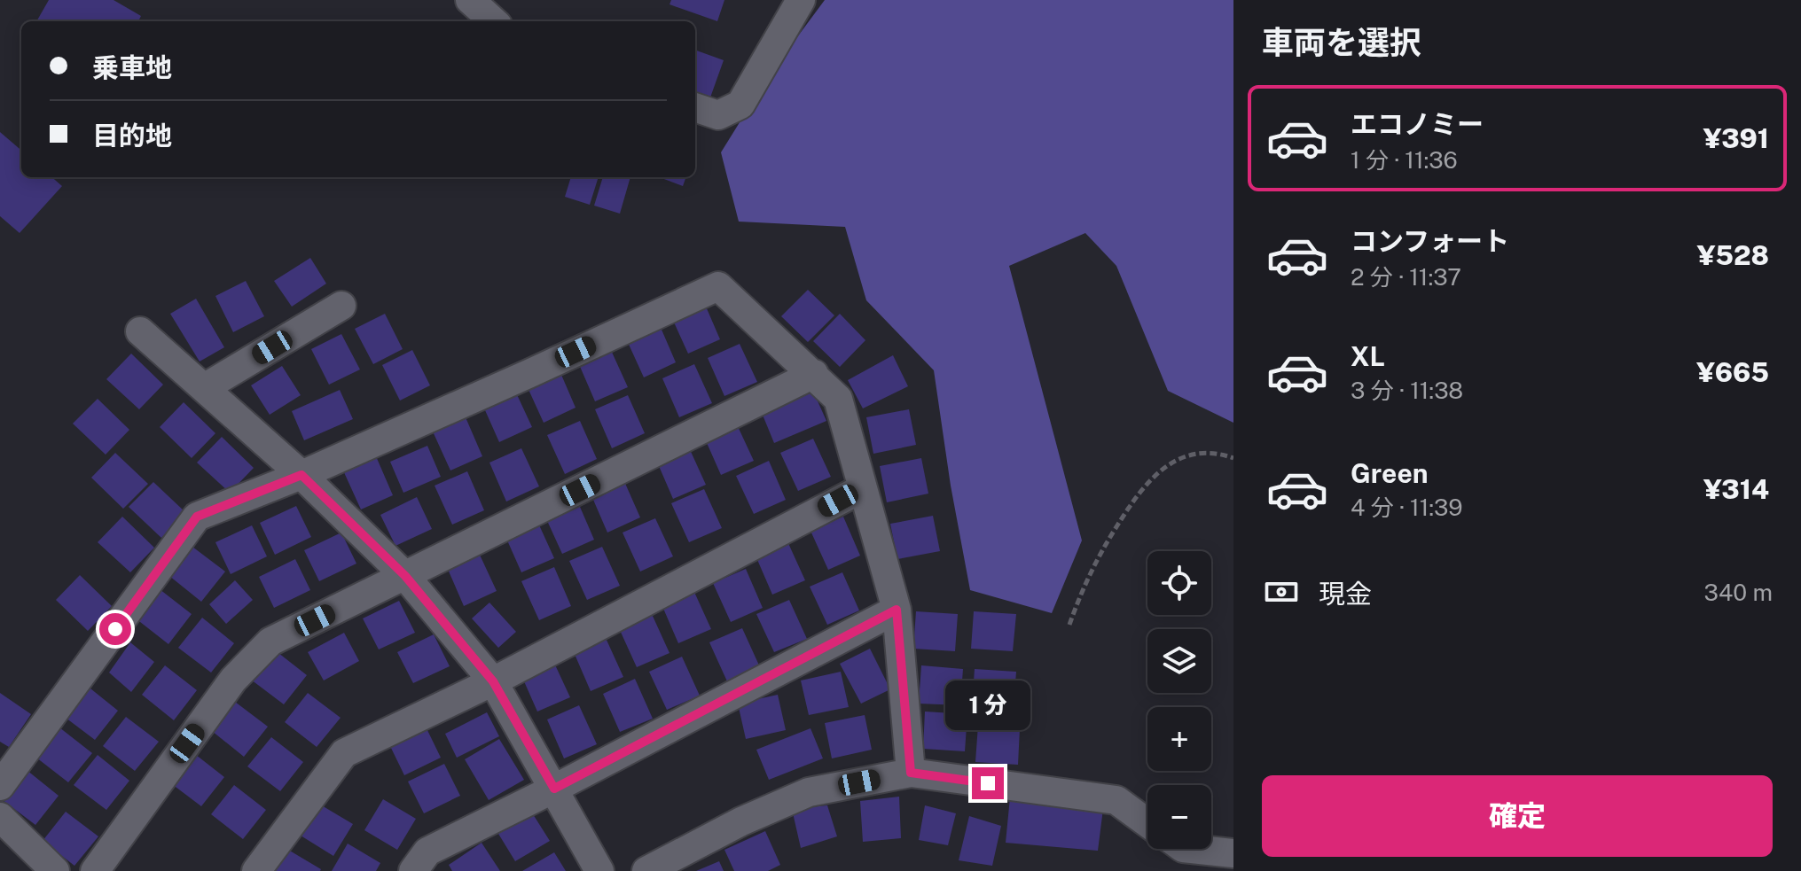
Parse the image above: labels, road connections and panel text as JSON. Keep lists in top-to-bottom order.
{
  "page": {
    "heading": "車両を選択",
    "banner": ["乗車地", "目的地"],
    "list": [
      {
        "name": "エコノミー",
        "note": "1 分 · 11:36",
        "value": "¥391"
      },
      {
        "name": "コンフォート",
        "note": "2 分 · 11:37",
        "value": "¥528"
      },
      {
        "name": "XL",
        "note": "3 分 · 11:38",
        "value": "¥665"
      },
      {
        "name": "Green",
        "note": "4 分 · 11:39",
        "value": "¥314"
      }
    ],
    "map_buttons": ["+", "−"],
    "pay": ["現金", "340 m"],
    "bubble": "1 分",
    "buttons": "確定"
  }
}
